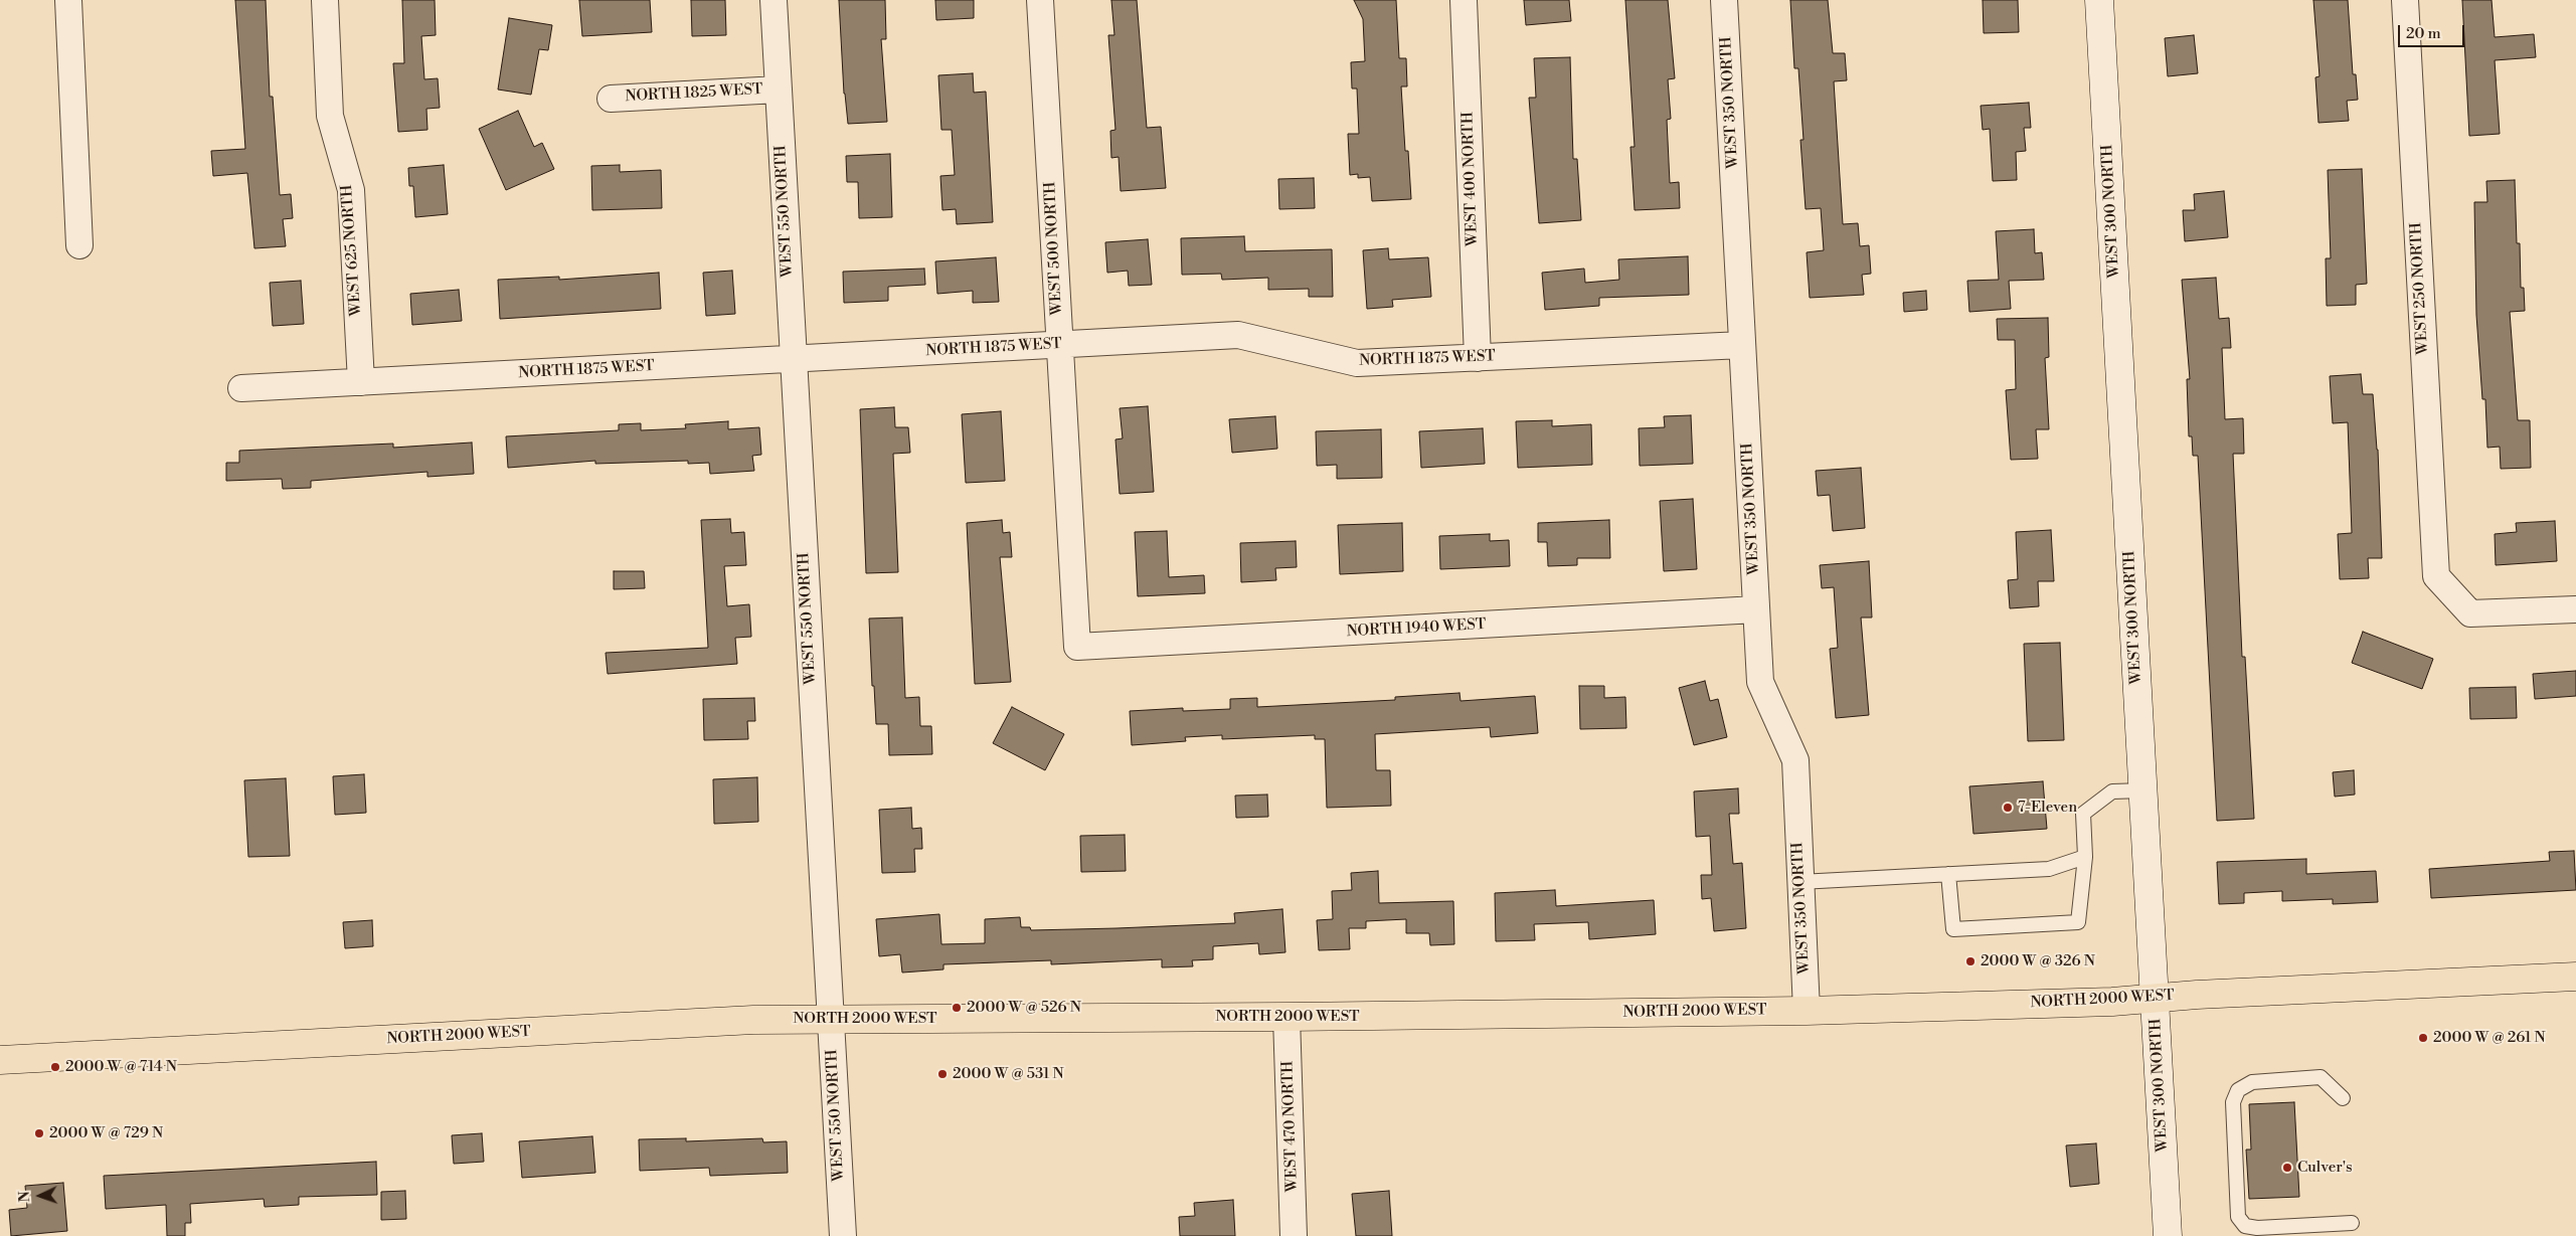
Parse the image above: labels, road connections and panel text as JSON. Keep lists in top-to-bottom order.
{
  "streets": {
    "main road": ["WEST 300 NORTH", "NORTH 2000 WEST"],
    "street": [
      "NORTH 1825 WEST",
      "WEST 350 NORTH",
      "WEST 400 NORTH",
      "WEST 550 NORTH",
      "WEST 500 NORTH",
      "WEST 625 NORTH",
      "WEST 250 NORTH",
      "NORTH 1875 WEST",
      "NORTH 1940 WEST",
      "WEST 470 NORTH"
    ]
  },
  "crossings": [
    ["NORTH 1825 WEST", "WEST 550 NORTH"],
    ["WEST 350 NORTH", "NORTH 1875 WEST"],
    ["WEST 350 NORTH", "NORTH 1940 WEST"],
    ["WEST 350 NORTH", "NORTH 2000 WEST"],
    ["WEST 400 NORTH", "NORTH 1875 WEST"],
    ["WEST 550 NORTH", "NORTH 1875 WEST"],
    ["WEST 550 NORTH", "NORTH 2000 WEST"],
    ["WEST 300 NORTH", "NORTH 2000 WEST"],
    ["WEST 500 NORTH", "NORTH 1875 WEST"],
    ["WEST 500 NORTH", "NORTH 1940 WEST"],
    ["WEST 625 NORTH", "NORTH 1875 WEST"],
    ["NORTH 2000 WEST", "WEST 470 NORTH"]
  ],
  "places": [
    "7-Eleven",
    "2000 W @ 326 N",
    "2000 W @ 526 N",
    "2000 W @ 261 N",
    "2000 W @ 714 N",
    "2000 W @ 531 N",
    "2000 W @ 729 N",
    "Culver's"
  ],
  "scale_bar": "20 m",
  "north": "left"
}
